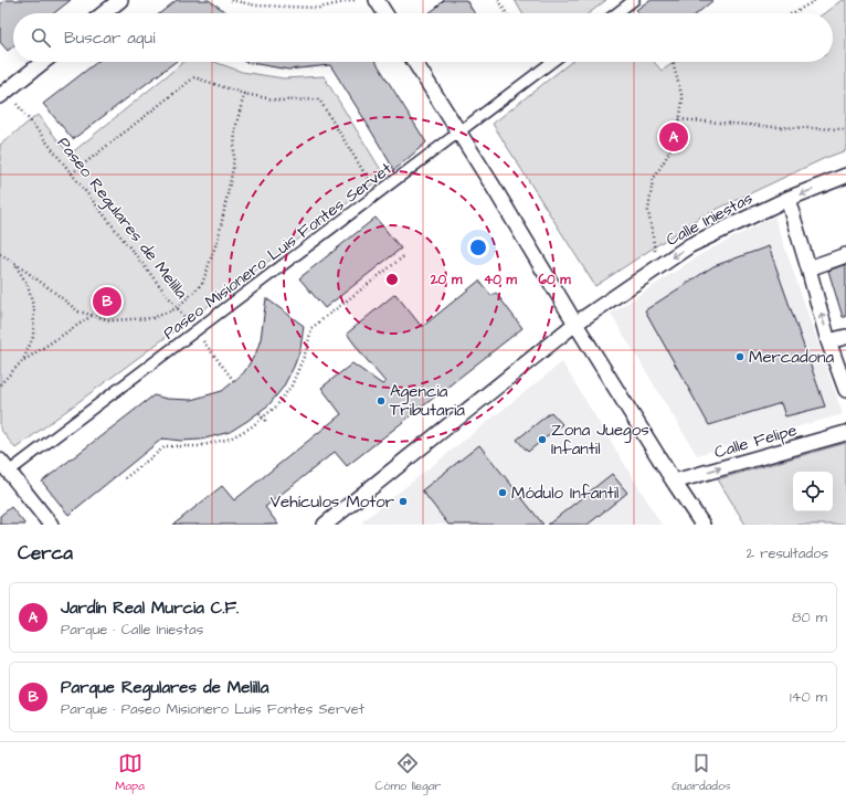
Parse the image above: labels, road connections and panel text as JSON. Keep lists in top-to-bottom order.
{
  "streets": {
    "street": ["Calle Iniestas", "Paseo Misionero Luis Fontes Servet", "Calle Felipe"],
    "path": ["Paseo Regulares de Melilla"]
  },
  "crossings": [
    ["Paseo Regulares de Melilla", "Paseo Misionero Luis Fontes Servet"]
  ],
  "one_way": ["Calle Felipe"],
  "places": [
    "Mercadona",
    "Agencia Tributaria",
    "Zona Juegos Infantil",
    "Módulo Infantil",
    "Vehículos Motor"
  ],
  "page": {
    "search": "Buscar aquí",
    "pins": ["A", "B"],
    "heading": ["Cerca", "2 resultados"],
    "list": [
      {
        "mark": "A",
        "name": "Jardín Real Murcia C.F.",
        "note": "Parque · Calle Iniestas",
        "value": "80 m"
      },
      {
        "mark": "B",
        "name": "Parque Regulares de Melilla",
        "note": "Parque · Paseo Misionero Luis Fontes Servet",
        "value": "140 m"
      }
    ],
    "nav": ["Mapa", "Cómo llegar", "Guardados"]
  },
  "rings": ["20 m", "40 m", "60 m"]
}
